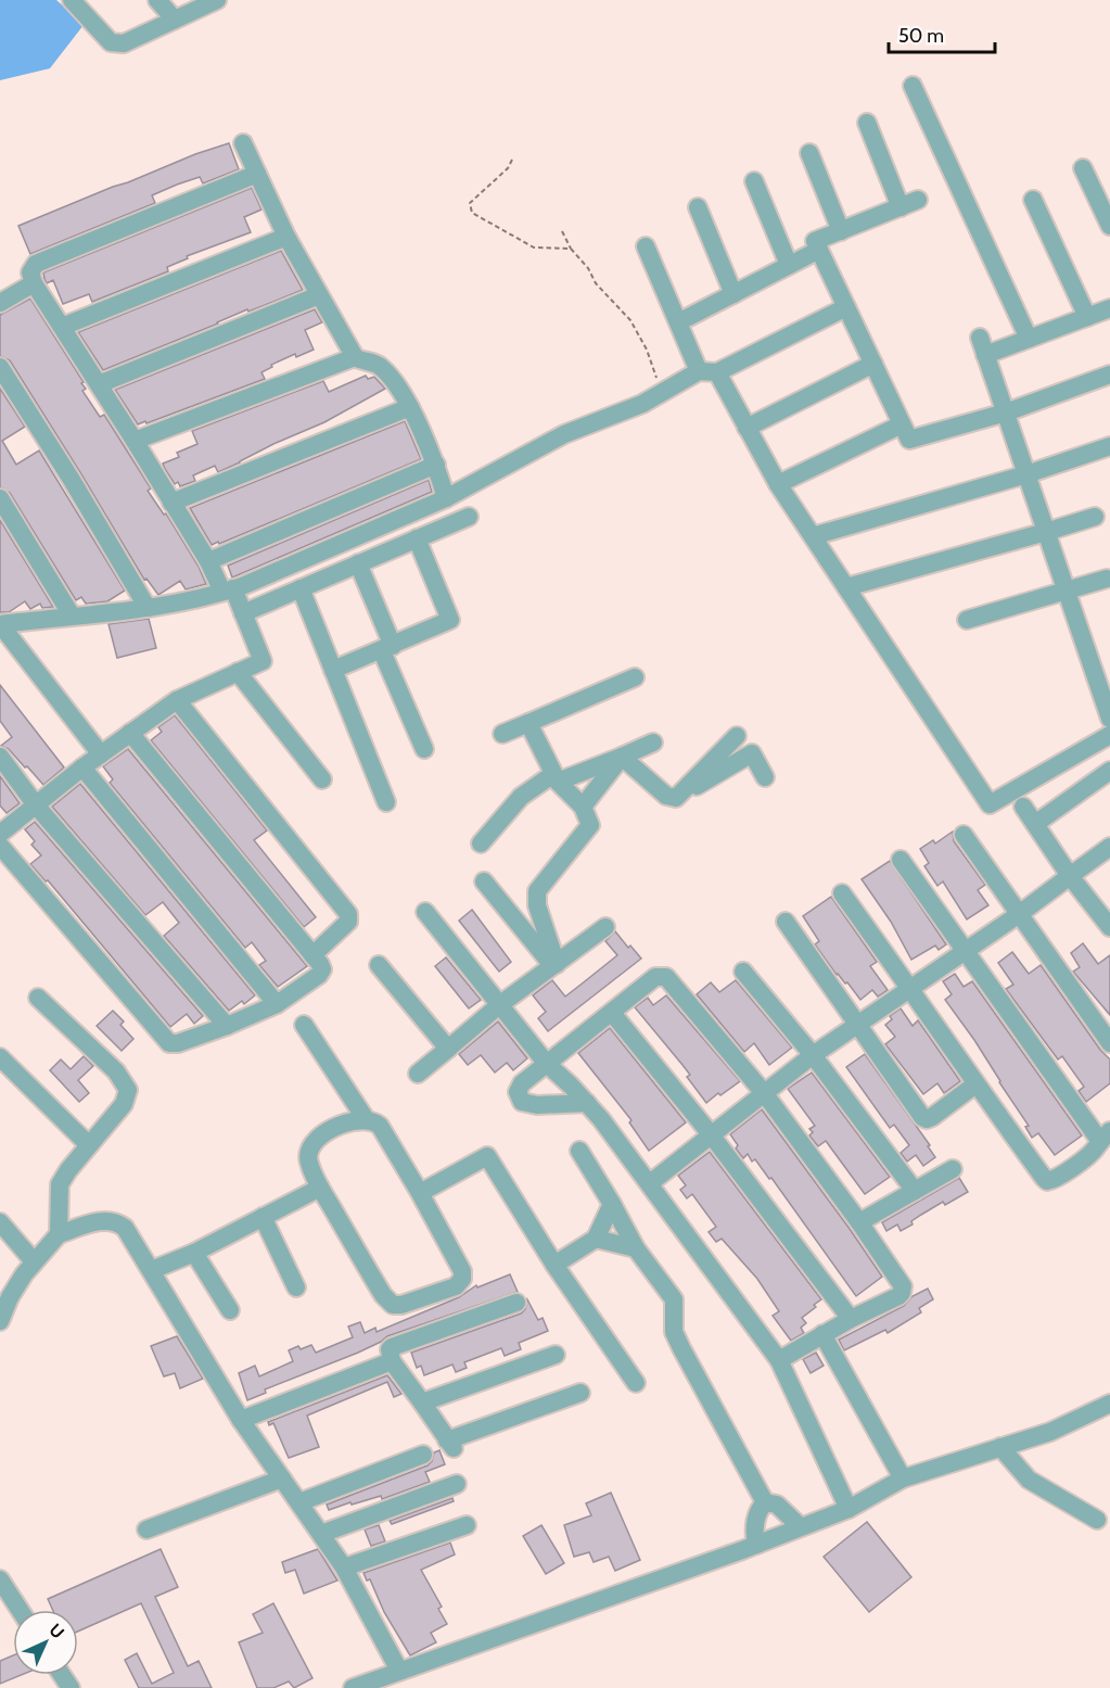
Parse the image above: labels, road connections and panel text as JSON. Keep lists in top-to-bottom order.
{
  "scale_bar": "50 m",
  "north": "top right"
}
